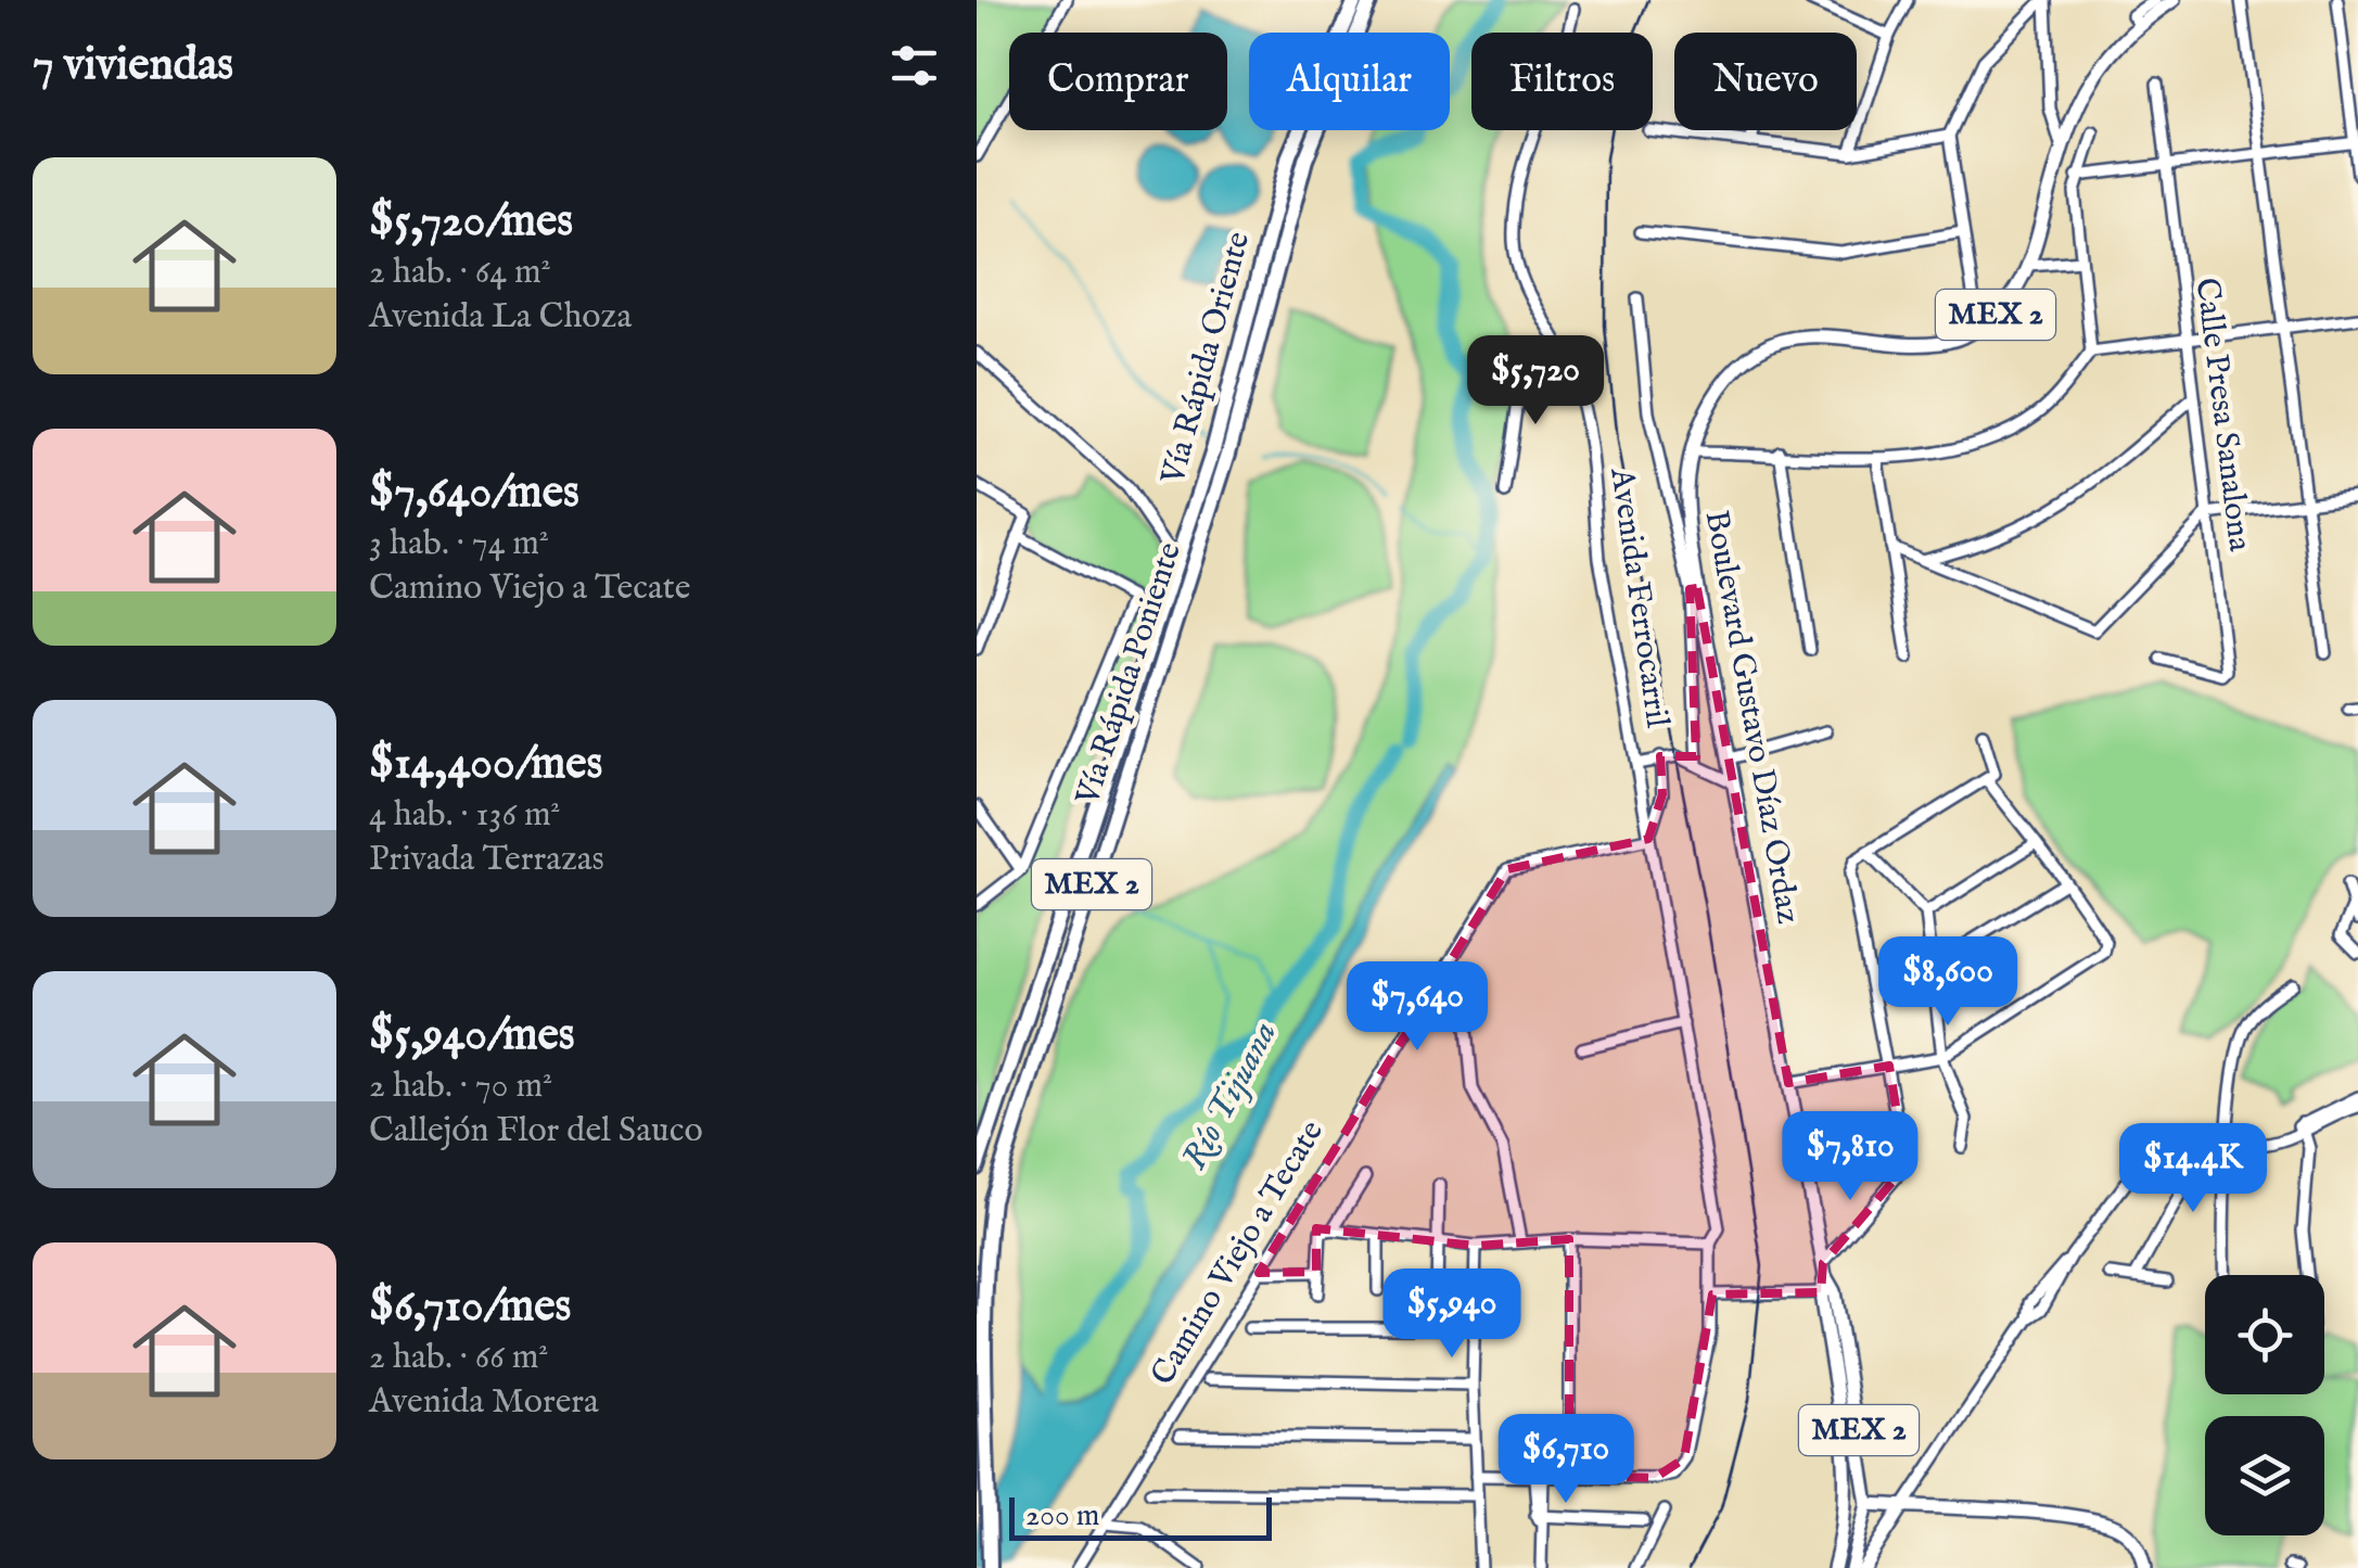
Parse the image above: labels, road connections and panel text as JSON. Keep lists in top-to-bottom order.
{
  "streets": {
    "highway": ["MEX 2", "Vía Rápida Oriente", "Vía Rápida Poniente"],
    "main road": ["Boulevard Gustavo Díaz Ordaz"],
    "street": ["Calle Presa Sanalona", "Avenida Ferrocarril", "Camino Viejo a Tecate"]
  },
  "crossings": [
    ["Avenida Ferrocarril", "Boulevard Gustavo Díaz Ordaz"],
    ["Avenida Ferrocarril", "Camino Viejo a Tecate"]
  ],
  "water": ["Río Tijuana"],
  "scale_bar": "200 m",
  "page": {
    "heading": "7 viviendas",
    "chip": [
      "Comprar",
      "Alquilar",
      "Filtros",
      "Nuevo"
    ],
    "list": [
      {
        "name": "$5,720/mes",
        "note": "2 hab. · 64 m² · Avenida La Choza"
      },
      {
        "name": "$7,640/mes",
        "note": "3 hab. · 74 m² · Camino Viejo a Tecate"
      },
      {
        "name": "$14,400/mes",
        "note": "4 hab. · 136 m² · Privada Terrazas"
      },
      {
        "name": "$5,940/mes",
        "note": "2 hab. · 70 m² · Callejón Flor del Sauco"
      },
      {
        "name": "$6,710/mes",
        "note": "2 hab. · 66 m² · Avenida Morera"
      }
    ],
    "price": [
      "$5,720",
      "$8,600",
      "$7,640",
      "$7,810",
      "$14.4K",
      "$5,940",
      "$6,710"
    ],
    "scale": "200 m"
  }
}
